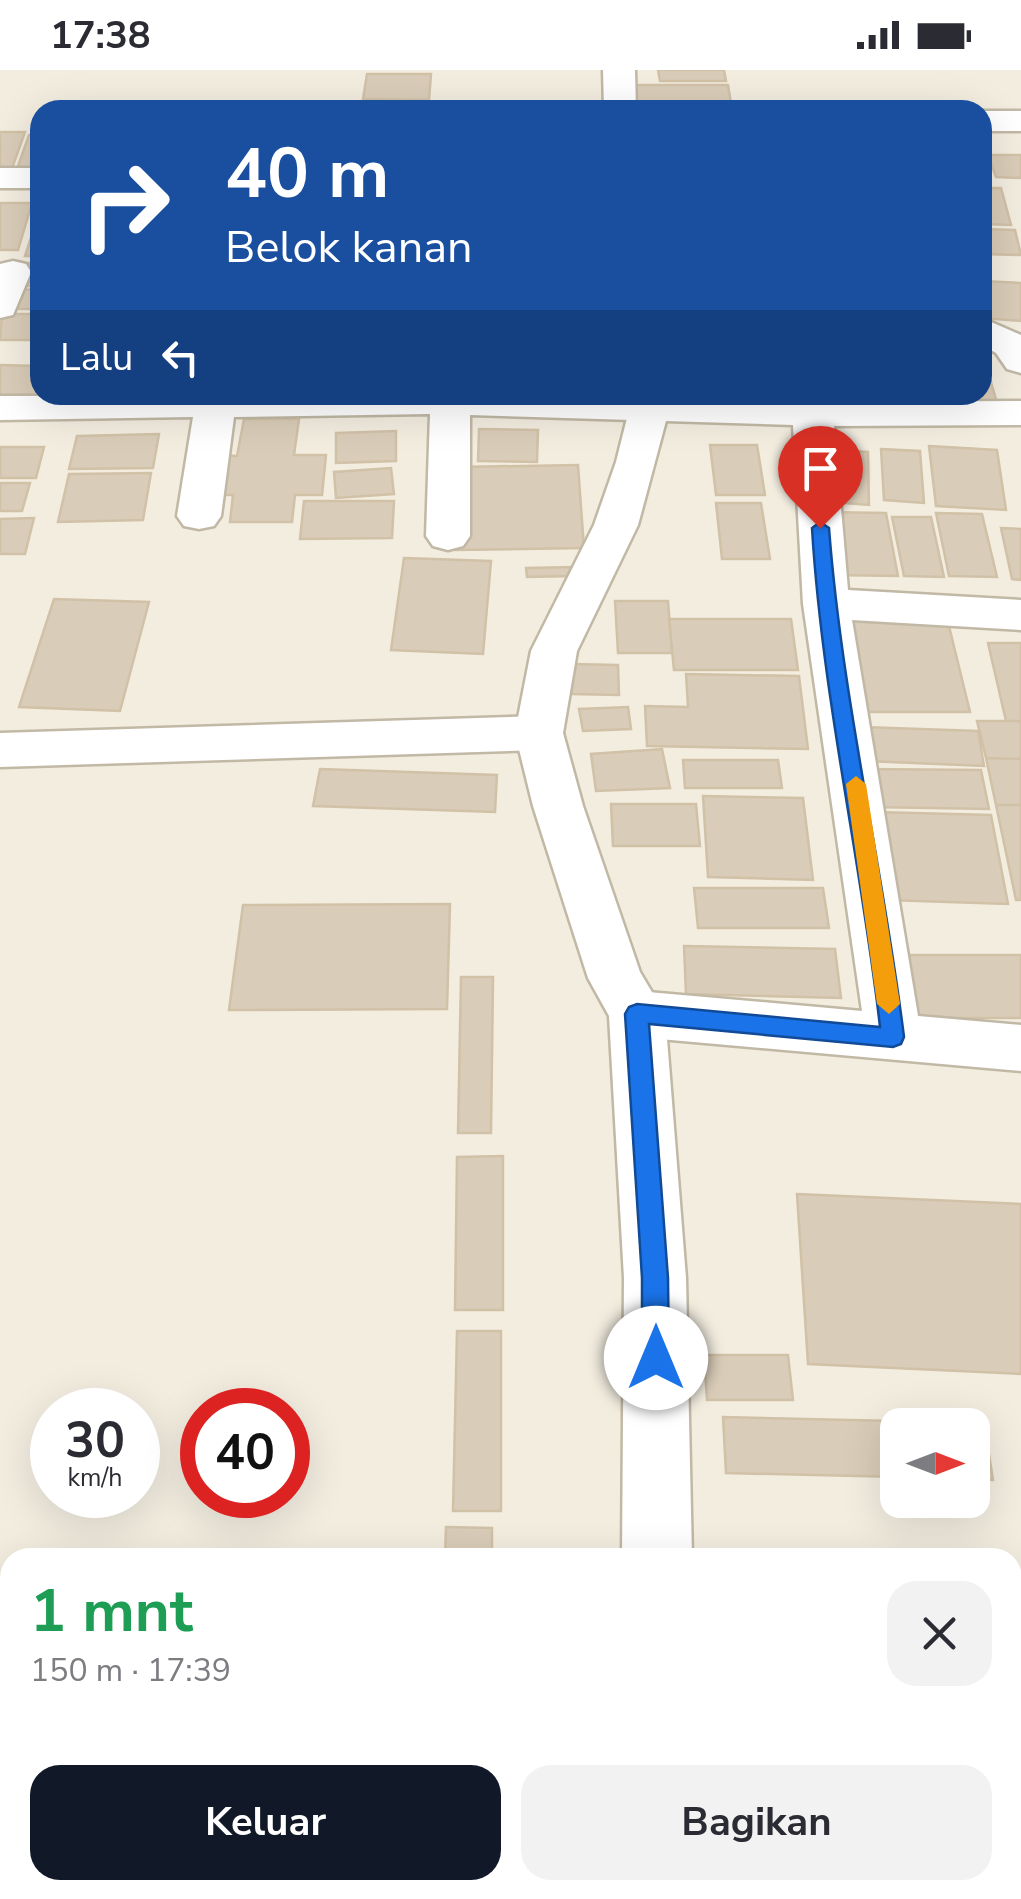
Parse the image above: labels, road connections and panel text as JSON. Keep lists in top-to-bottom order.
{
  "north": "right",
  "page": {
    "status": "17:38",
    "turn": ["40 m", "Belok kanan"],
    "then": "Lalu",
    "speed": "30 km/h",
    "limit": "40",
    "heading": ["1 mnt", "150 m · 17:39"],
    "buttons": ["Keluar", "Bagikan"]
  }
}
